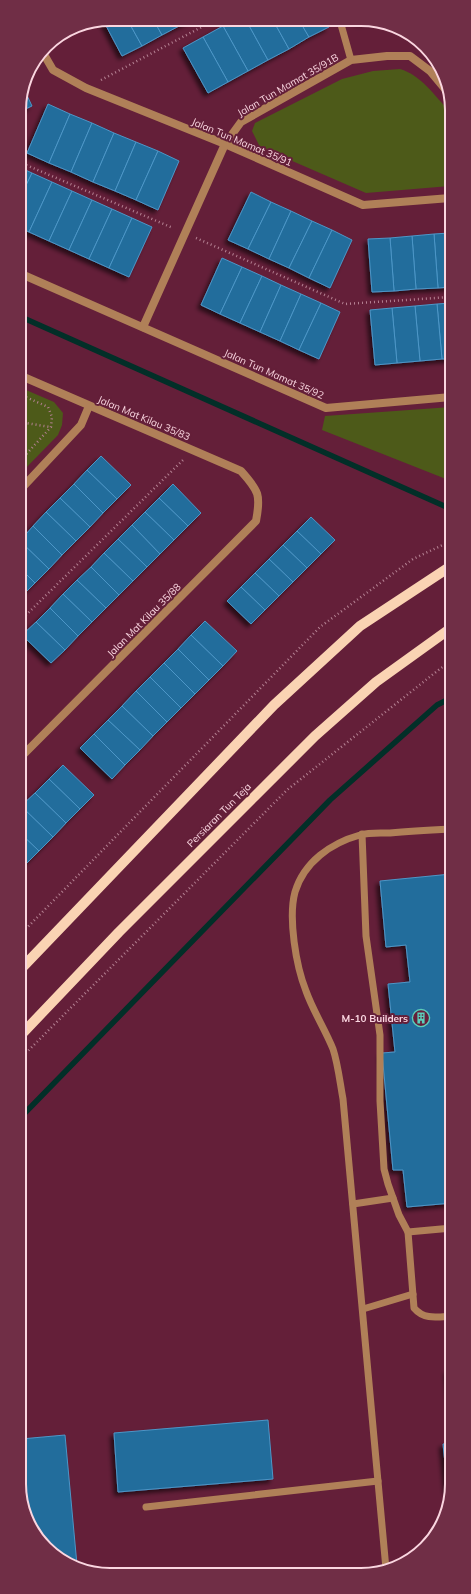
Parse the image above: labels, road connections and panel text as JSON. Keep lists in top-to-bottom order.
{
  "streets": {
    "main road": ["Persiaran Tun Teja"],
    "street": [
      "Jalan Tun Mamat 35/91B",
      "Jalan Tun Mamat 35/91",
      "Jalan Tun Mamat 35/92",
      "Jalan Mat Kilau 35/83",
      "Jalan Mat Kilau 35/88"
    ]
  },
  "crossings": [
    ["Jalan Tun Mamat 35/91B", "Jalan Tun Mamat 35/91"],
    ["Jalan Mat Kilau 35/83", "Jalan Mat Kilau 35/88"]
  ],
  "places": {
    "building": ["M-10 Builders"]
  }
}
